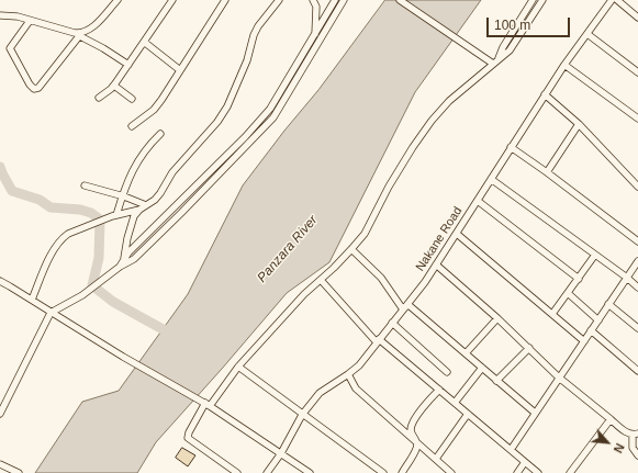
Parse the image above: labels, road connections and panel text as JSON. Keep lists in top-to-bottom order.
{
  "streets": {
    "street": ["Nakane Road"]
  },
  "water": ["Panzara River"],
  "scale_bar": "100 m",
  "north": "bottom right"
}
